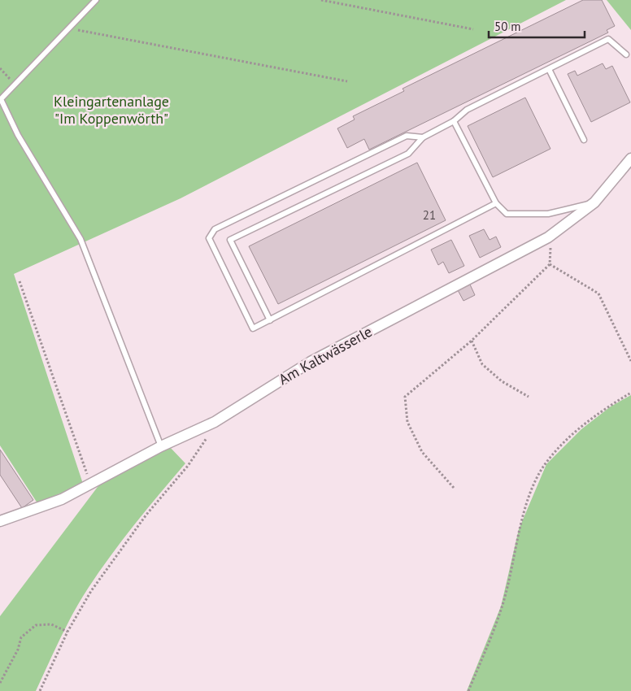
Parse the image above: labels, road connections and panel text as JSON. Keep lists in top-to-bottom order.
{
  "streets": {
    "street": ["Am Kaltwässerle"]
  },
  "parks": ["Kleingartenanlage \"Im Koppenwörth\""],
  "house_numbers": ["21"],
  "scale_bar": "50 m"
}
